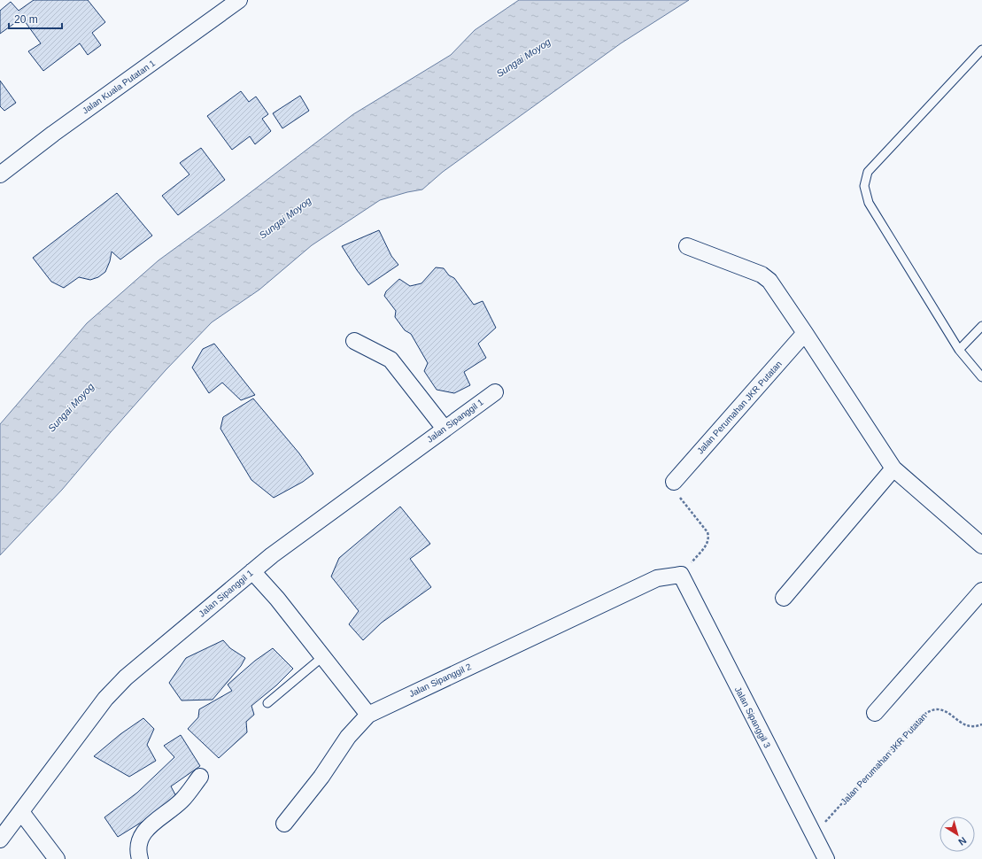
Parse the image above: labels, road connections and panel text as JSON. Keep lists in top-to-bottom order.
{
  "streets": {
    "street": [
      "Jalan Kuala Putatan 1",
      "Jalan Perumahan JKR Putatan",
      "Jalan Sipanggil 1",
      "Jalan Sipanggil 2",
      "Jalan Sipanggil 3"
    ]
  },
  "crossings": [
    ["Jalan Perumahan JKR Putatan", "Jalan Sipanggil 3"],
    ["Jalan Sipanggil 2", "Jalan Sipanggil 3"]
  ],
  "water": ["Sungai Moyog"],
  "scale_bar": "20 m",
  "north": "bottom right"
}
